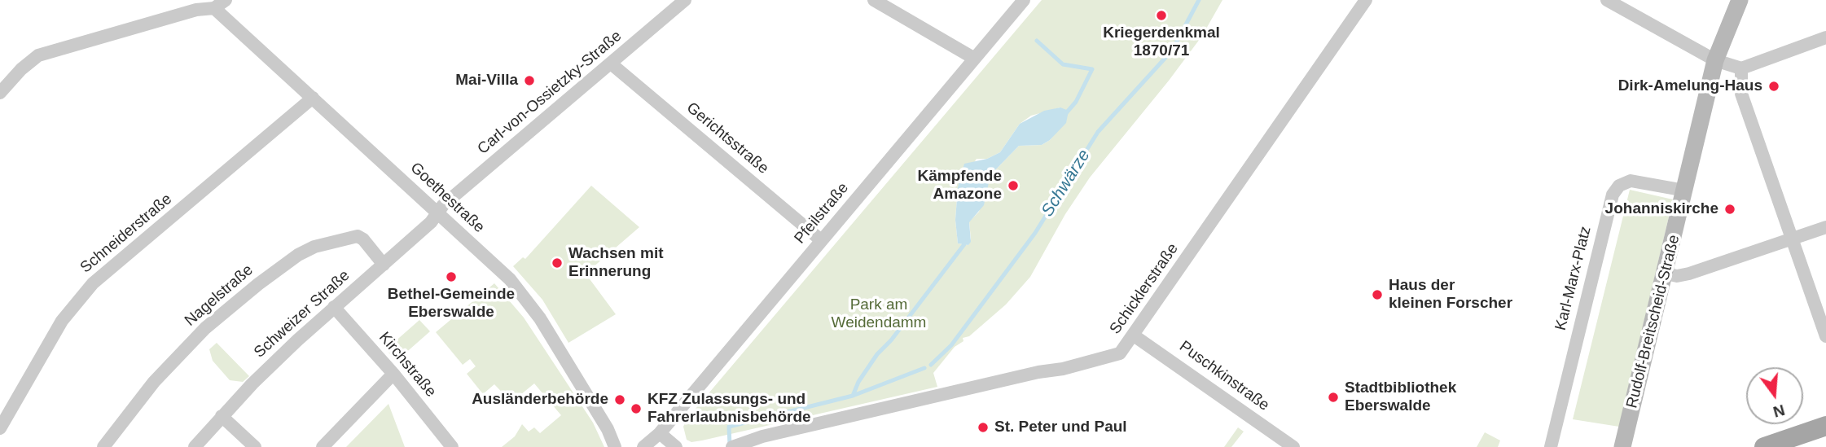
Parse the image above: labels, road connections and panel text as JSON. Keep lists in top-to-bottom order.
{
  "streets": {
    "main road": ["Rudolf-Breitscheid-Straße"],
    "street": [
      "Carl-von-Ossietzky-Straße",
      "Gerichtsstraße",
      "Goethestraße",
      "Pfeilstraße",
      "Schneiderstraße",
      "Karl-Marx-Platz",
      "Schicklerstraße",
      "Nagelstraße",
      "Schweizer Straße",
      "Kirchstraße",
      "Puschkinstraße"
    ]
  },
  "crossings": [
    ["Carl-von-Ossietzky-Straße", "Gerichtsstraße"],
    ["Carl-von-Ossietzky-Straße", "Goethestraße"],
    ["Carl-von-Ossietzky-Straße", "Schweizer Straße"],
    ["Gerichtsstraße", "Pfeilstraße"],
    ["Goethestraße", "Schneiderstraße"],
    ["Goethestraße", "Schweizer Straße"],
    ["Karl-Marx-Platz", "Rudolf-Breitscheid-Straße"],
    ["Schicklerstraße", "Puschkinstraße"],
    ["Nagelstraße", "Schweizer Straße"],
    ["Schweizer Straße", "Kirchstraße"]
  ],
  "water": ["Schwärze"],
  "parks": ["Park am Weidendamm"],
  "places": [
    "Kriegerdenkmal 1870/71",
    "Mai-Villa",
    "Dirk-Amelung-Haus",
    "Kämpfende Amazone",
    "Johanniskirche",
    "Wachsen mit Erinnerung",
    "Bethel-Gemeinde Eberswalde",
    "Haus der kleinen Forscher",
    "Stadtbibliothek Eberswalde",
    "Ausländerbehörde",
    "KFZ Zulassungs- und Fahrerlaubnisbehörde",
    "St. Peter und Paul"
  ],
  "north": "bottom"
}
